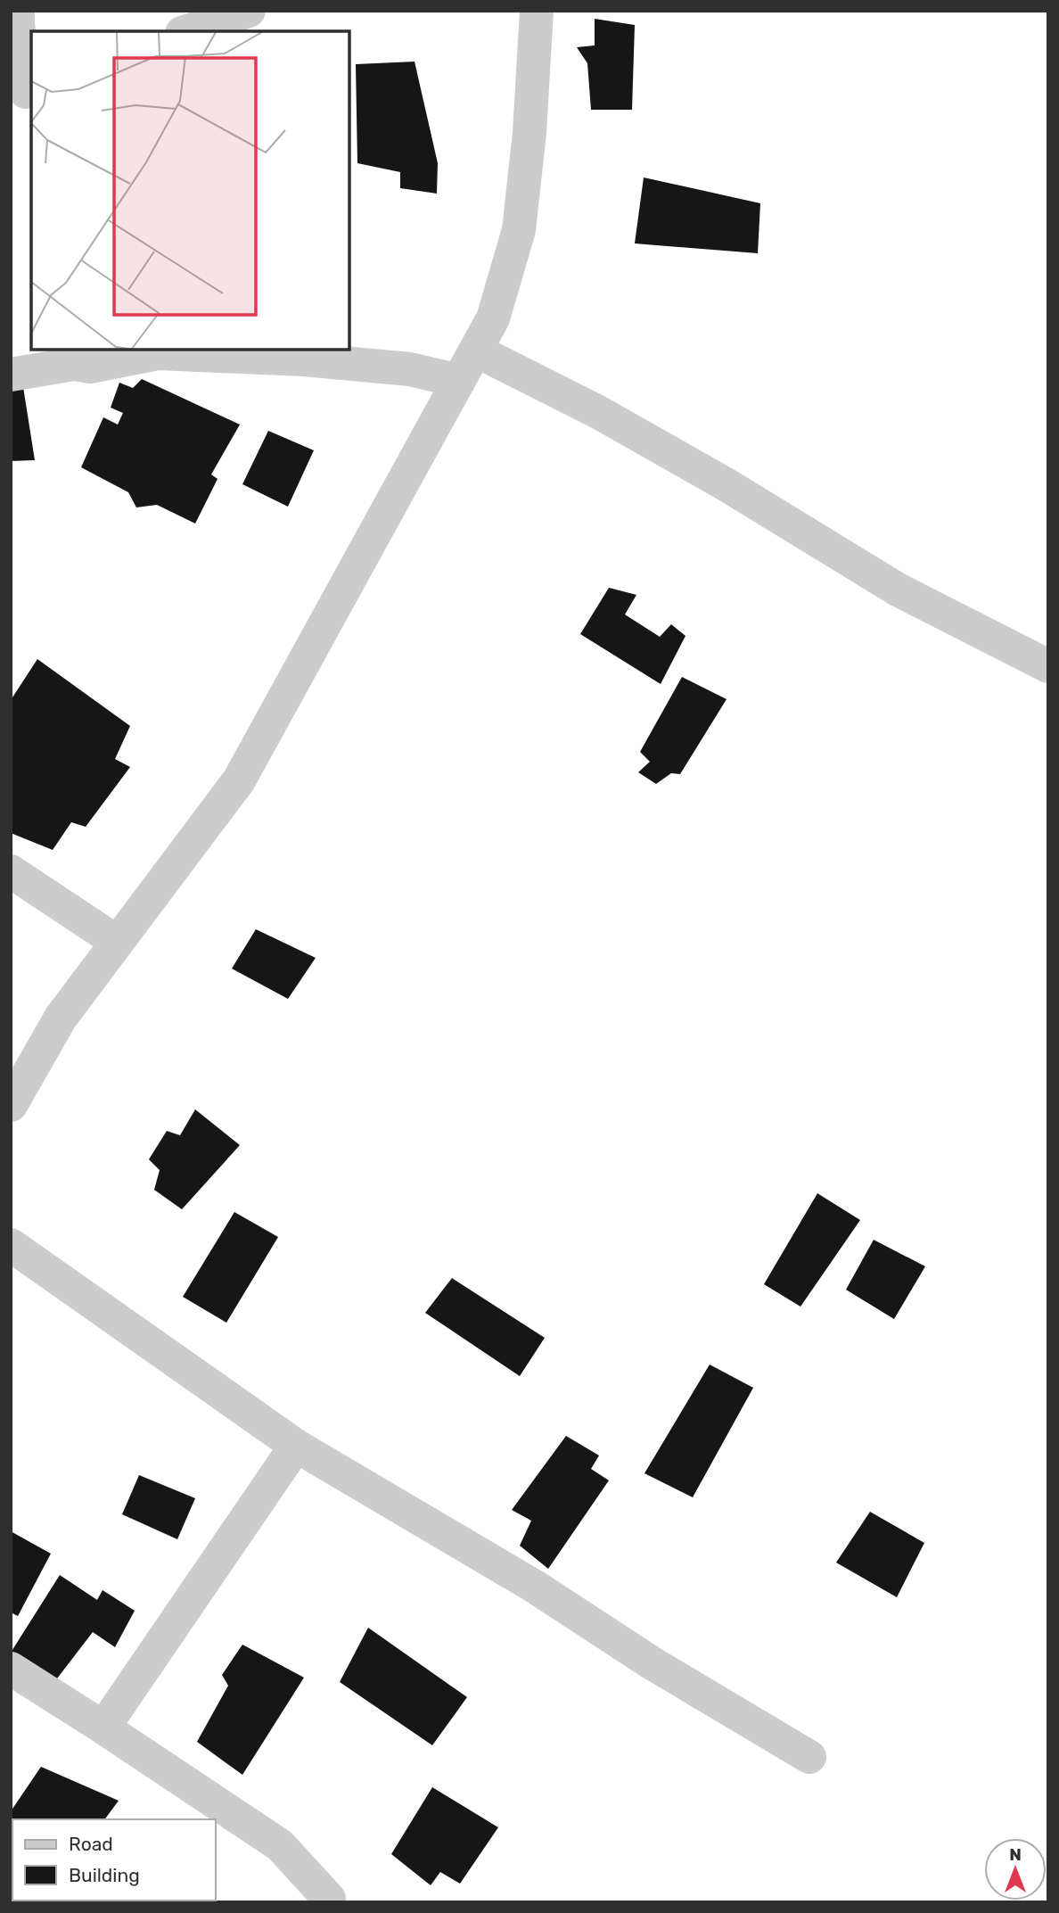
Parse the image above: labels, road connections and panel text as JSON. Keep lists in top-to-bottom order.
{
  "legend": ["Road", "Building"],
  "north": "top"
}
